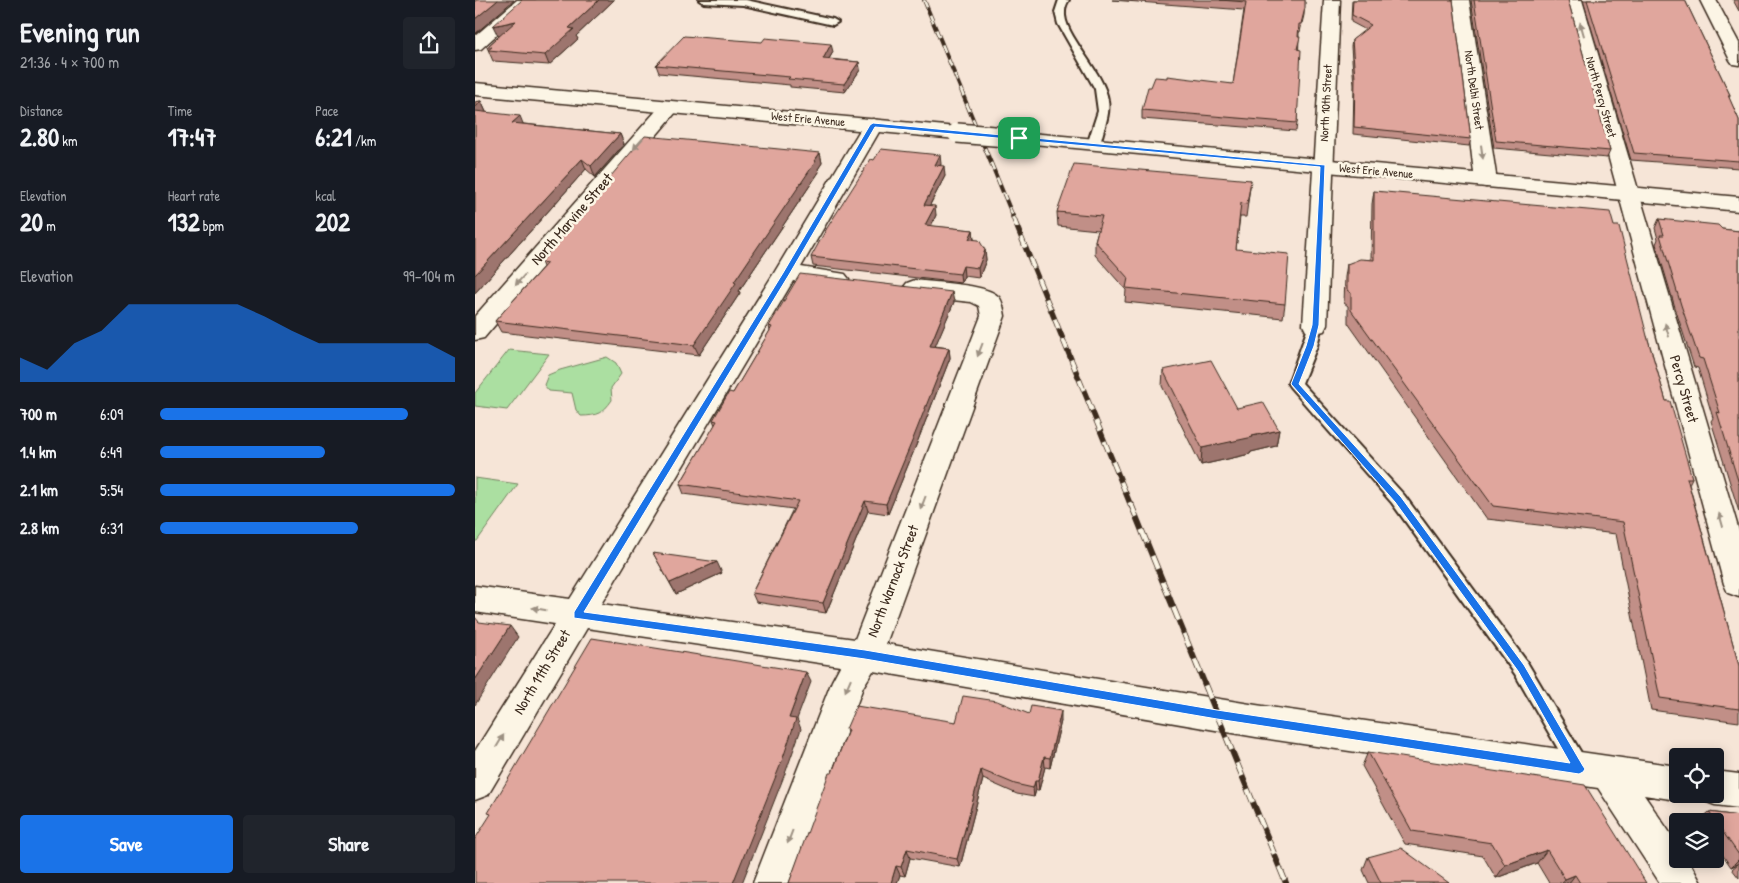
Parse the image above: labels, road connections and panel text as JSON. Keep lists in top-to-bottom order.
{
  "streets": {
    "street": [
      "North Delhi Street",
      "North Percy Street",
      "North 10th Street",
      "West Erie Avenue",
      "North Marvine Street",
      "Percy Street",
      "North Warnock Street",
      "North 11th Street"
    ]
  },
  "crossings": [
    ["North Delhi Street", "West Erie Avenue"],
    ["North Percy Street", "West Erie Avenue"],
    ["North Percy Street", "Percy Street"],
    ["North 10th Street", "West Erie Avenue"],
    ["West Erie Avenue", "North Marvine Street"],
    ["West Erie Avenue", "Percy Street"],
    ["West Erie Avenue", "North 11th Street"]
  ],
  "one_way": [
    "North Delhi Street",
    "North Marvine Street",
    "Percy Street",
    "North Warnock Street"
  ],
  "page": {
    "heading": ["Evening run", "21:36 · 4 × 700 m"],
    "stats": [
      ["Distance", "2.80 km"],
      ["Time", "17:47"],
      ["Pace", "6:21 /km"],
      ["Elevation", "20 m"],
      ["Heart rate", "132 bpm"],
      ["kcal", "202"]
    ],
    "chart": ["Elevation", "99–104 m"],
    "list": [
      {
        "name": "700 m",
        "note": "6:09"
      },
      {
        "name": "1.4 km",
        "note": "6:49"
      },
      {
        "name": "2.1 km",
        "note": "5:54"
      },
      {
        "name": "2.8 km",
        "note": "6:31"
      }
    ],
    "buttons": ["Save", "Share"]
  }
}
